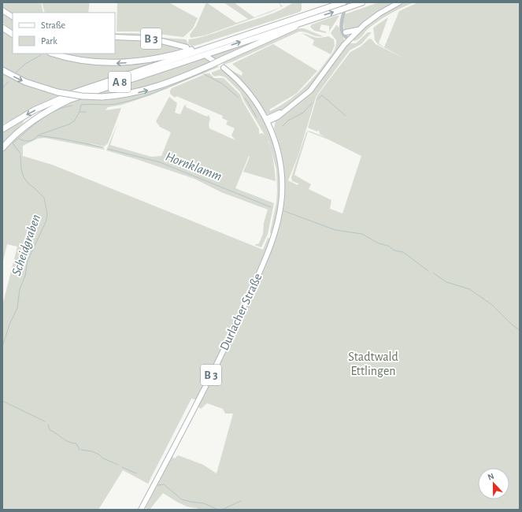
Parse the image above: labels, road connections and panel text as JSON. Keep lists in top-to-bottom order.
{
  "streets": {
    "highway": ["A 8"],
    "main road": ["B 3", "Durlacher Straße"]
  },
  "crossings": [
    ["B 3", "A 8"],
    ["B 3", "Durlacher Straße"]
  ],
  "water": ["Hornklamm", "Scheidgraben"],
  "parks": ["Stadtwald Ettlingen"],
  "legend": ["Straße", "Park"],
  "north": "top"
}
